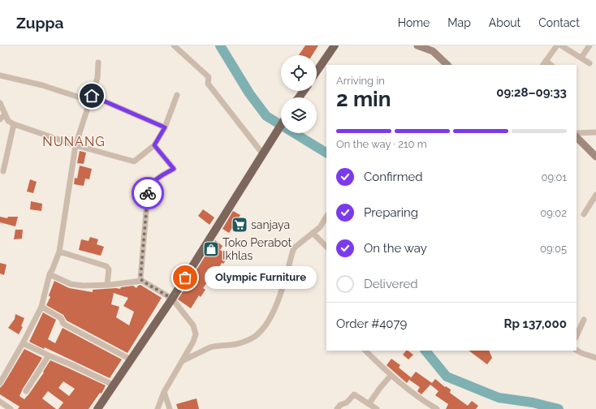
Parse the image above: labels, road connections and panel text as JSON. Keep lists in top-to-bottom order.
{
  "districts": ["NUNANG"],
  "places": {
    "supermarket": ["sanjaya"],
    "shop": ["Toko Perabot Ikhlas"],
    "other": ["Olympic Furniture"]
  },
  "page": {
    "header": "Zuppa",
    "nav": [
      "Home",
      "Map",
      "About",
      "Contact"
    ],
    "heading": ["2 min", "Arriving in", "09:28–09:33"],
    "panel": ["Order #4079", "Rp 137,000"],
    "bar": "On the way · 210 m",
    "list": [
      ["Confirmed", "09:01"],
      ["Preparing", "09:02"],
      ["On the way", "09:05"],
      "Delivered"
    ],
    "bubble": "Olympic Furniture"
  }
}
